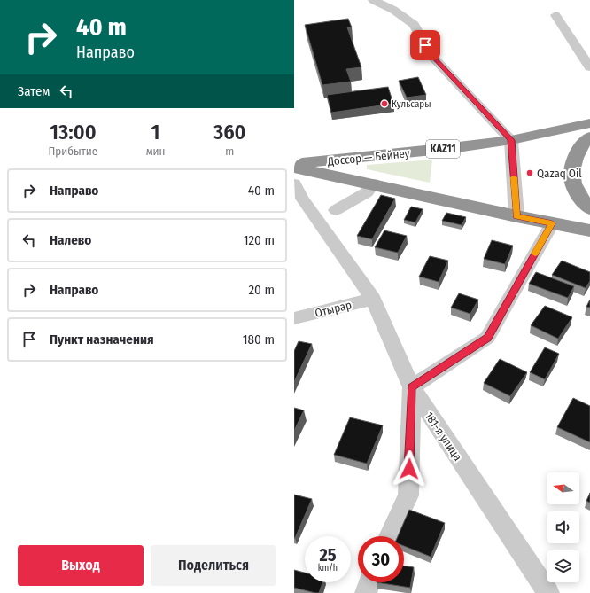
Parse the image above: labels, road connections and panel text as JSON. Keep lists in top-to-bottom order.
{
  "streets": {
    "highway": ["KAZ11", "Доссор — Бейнеу"],
    "street": ["Отырар", "181-я улица"]
  },
  "crossings": [
    ["Отырар", "181-я улица"]
  ],
  "places": ["Кульсары", "Qazaq Oil"],
  "north": "left",
  "page": {
    "turn": ["40 m", "Направо"],
    "then": "Затем",
    "eta": [
      "13:00",
      "Прибытие",
      "1",
      "мин",
      "360",
      "m"
    ],
    "list": [
      {
        "name": "Направо",
        "value": "40 m"
      },
      {
        "name": "Налево",
        "value": "120 m"
      },
      {
        "name": "Направо",
        "value": "20 m"
      },
      {
        "name": "Пункт назначения",
        "value": "180 m"
      }
    ],
    "speed": "25 km/h",
    "limit": "30",
    "buttons": ["Выход", "Поделиться"]
  }
}
